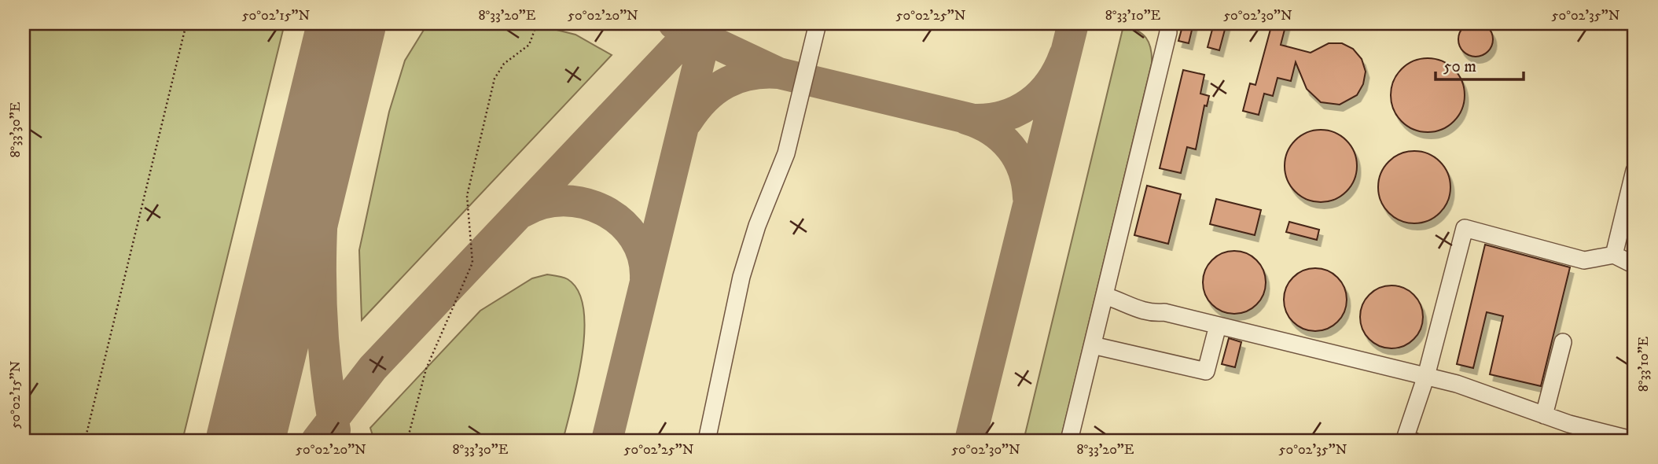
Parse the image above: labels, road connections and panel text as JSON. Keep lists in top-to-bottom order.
{
  "scale_bar": "50 m",
  "coordinates": [
    "50°02'15\"N",
    "8°33'20\"E",
    "50°02'20\"N",
    "50°02'25\"N",
    "8°33'10\"E",
    "50°02'30\"N",
    "50°02'35\"N",
    "8°33'30\"E"
  ]
}
